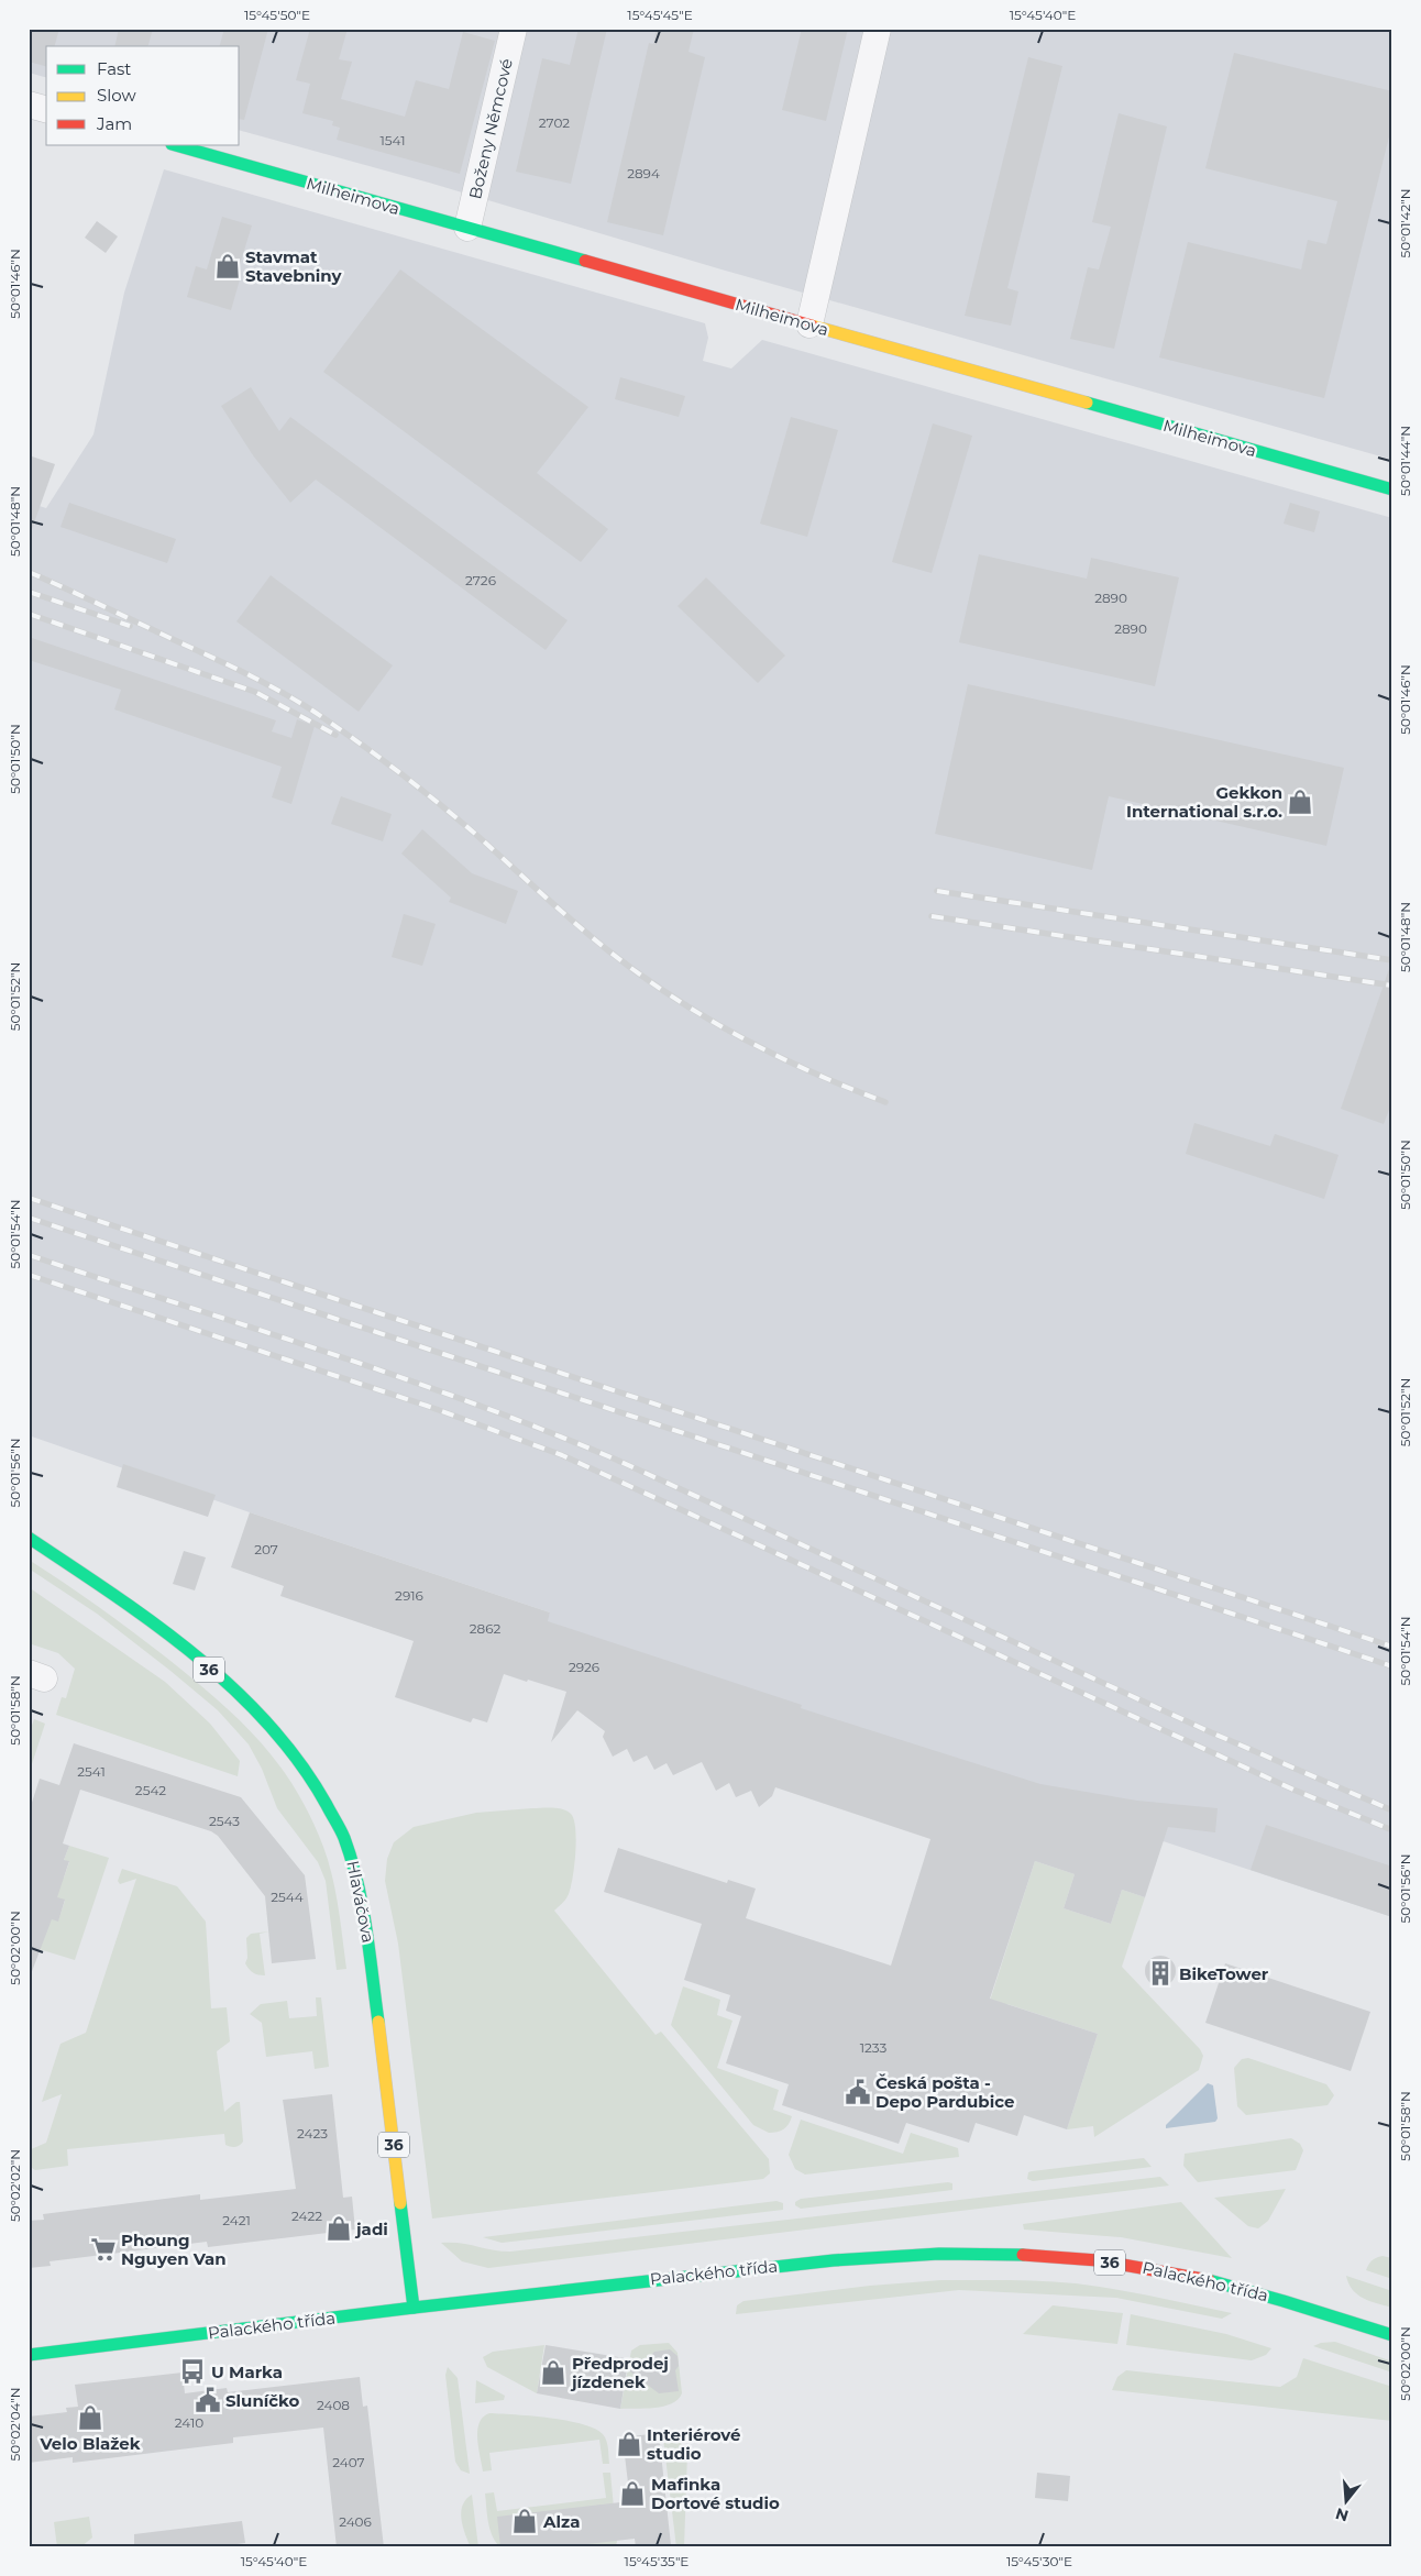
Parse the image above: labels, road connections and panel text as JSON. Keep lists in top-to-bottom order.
{
  "streets": {
    "main road": [
      "Milheimova",
      "36",
      "Hlaváčova",
      "Palackého třída"
    ],
    "street": ["Boženy Němcové"]
  },
  "crossings": [
    ["Boženy Němcové", "Milheimova"],
    ["Hlaváčova", "Palackého třída"]
  ],
  "places": {
    "shop": [
      "Stavmat Stavebniny",
      "Gekkon International s.r.o.",
      "jadi",
      "Předprodej jízdenek",
      "Velo Blažek",
      "Interiérové studio",
      "Mafinka Dortové studio",
      "Alza"
    ],
    "building": ["BikeTower"],
    "public building": ["Česká pošta - Depo Pardubice", "Sluníčko"],
    "supermarket": ["Phoung Nguyen Van"],
    "bus stop": ["U Marka"]
  },
  "house_numbers": [
    "2702",
    "1541",
    "2894",
    "2726",
    "2890",
    "2890",
    "207",
    "2916",
    "2862",
    "2926",
    "2541",
    "2542",
    "2543",
    "2544",
    "1233",
    "2423",
    "2422",
    "2421",
    "2408",
    "2410",
    "2407",
    "2406"
  ],
  "legend": ["Fast", "Slow", "Jam"],
  "north": "bottom",
  "coordinates": [
    "15°45'50\"E",
    "15°45'45\"E",
    "15°45'40\"E",
    "50°01'42\"N",
    "50°01'46\"N",
    "50°01'44\"N",
    "50°01'48\"N",
    "50°01'50\"N",
    "50°01'52\"N",
    "50°01'54\"N",
    "50°01'56\"N",
    "50°01'58\"N",
    "50°02'00\"N",
    "50°02'02\"N",
    "50°02'04\"N",
    "15°45'35\"E",
    "15°45'30\"E"
  ]
}
